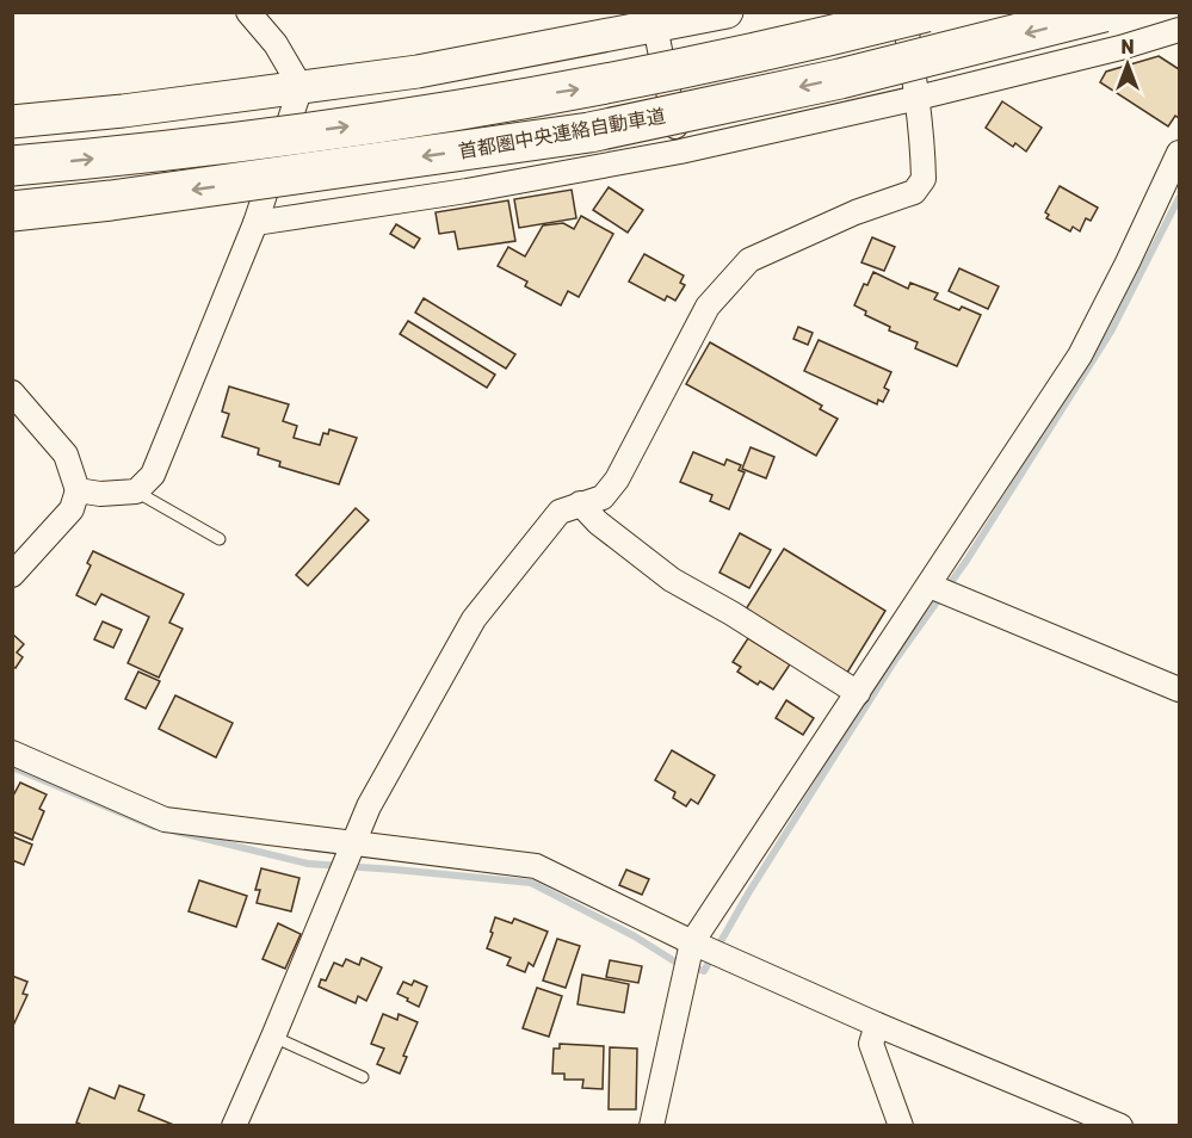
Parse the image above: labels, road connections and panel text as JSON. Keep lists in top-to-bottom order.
{
  "streets": {
    "highway": ["首都圏中央連絡自動車道"]
  },
  "north": "top"
}
